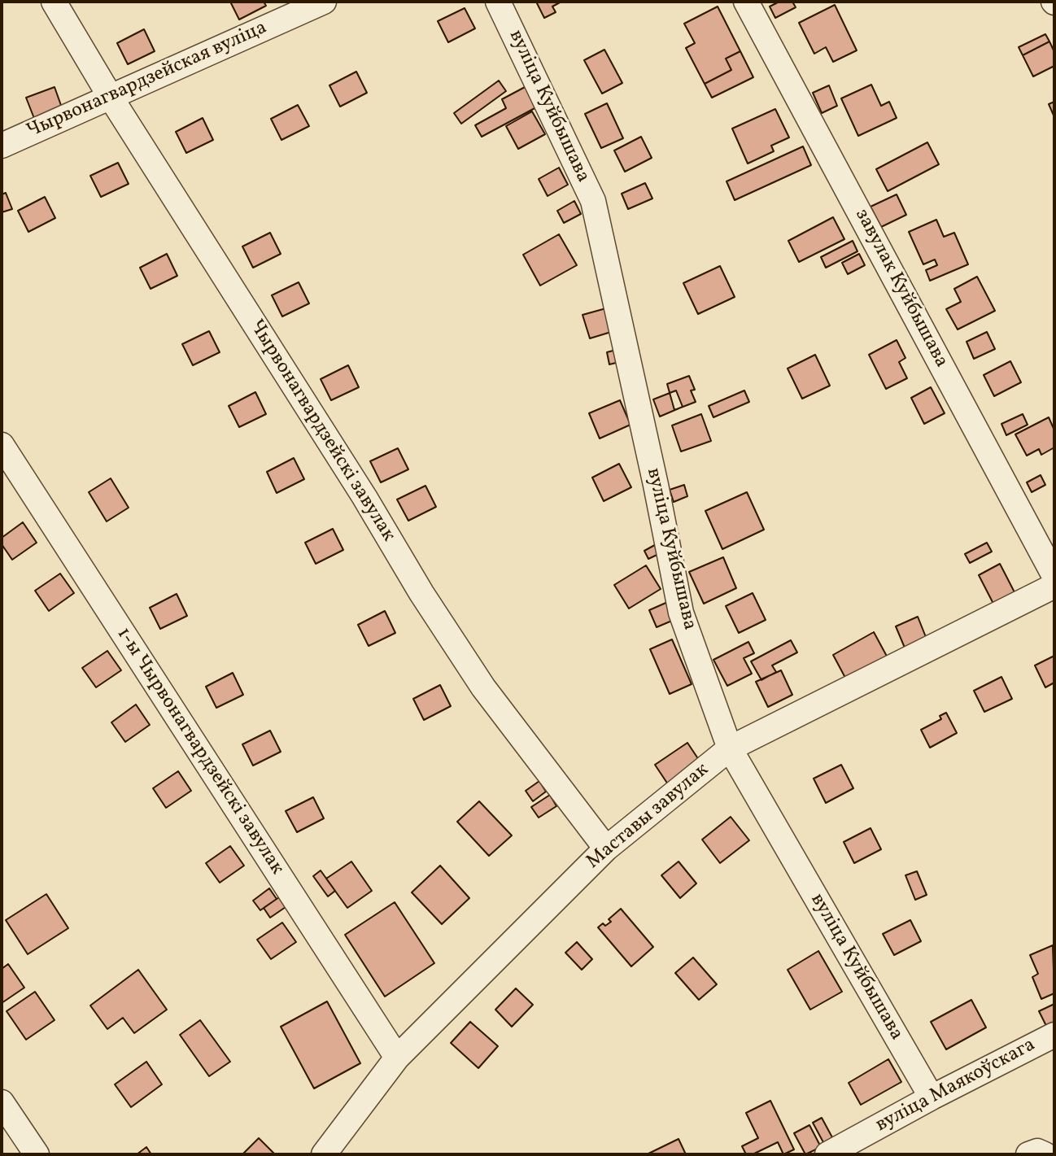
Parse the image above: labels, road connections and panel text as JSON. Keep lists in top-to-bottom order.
{
  "streets": {
    "street": [
      "Чырвонагвардзейская вуліца",
      "вуліца Куйбышава",
      "завулак Куйбышава",
      "Чырвонагвардзейскі завулак",
      "1-ы Чырвонагвардзейскі завулак",
      "Маставы завулак",
      "вуліца Маякоўскага"
    ]
  },
  "crossings": [
    ["Чырвонагвардзейская вуліца", "Чырвонагвардзейскі завулак"],
    ["вуліца Куйбышава", "Маставы завулак"],
    ["вуліца Куйбышава", "вуліца Маякоўскага"],
    ["Чырвонагвардзейскі завулак", "Маставы завулак"],
    ["1-ы Чырвонагвардзейскі завулак", "Маставы завулак"]
  ]
}
